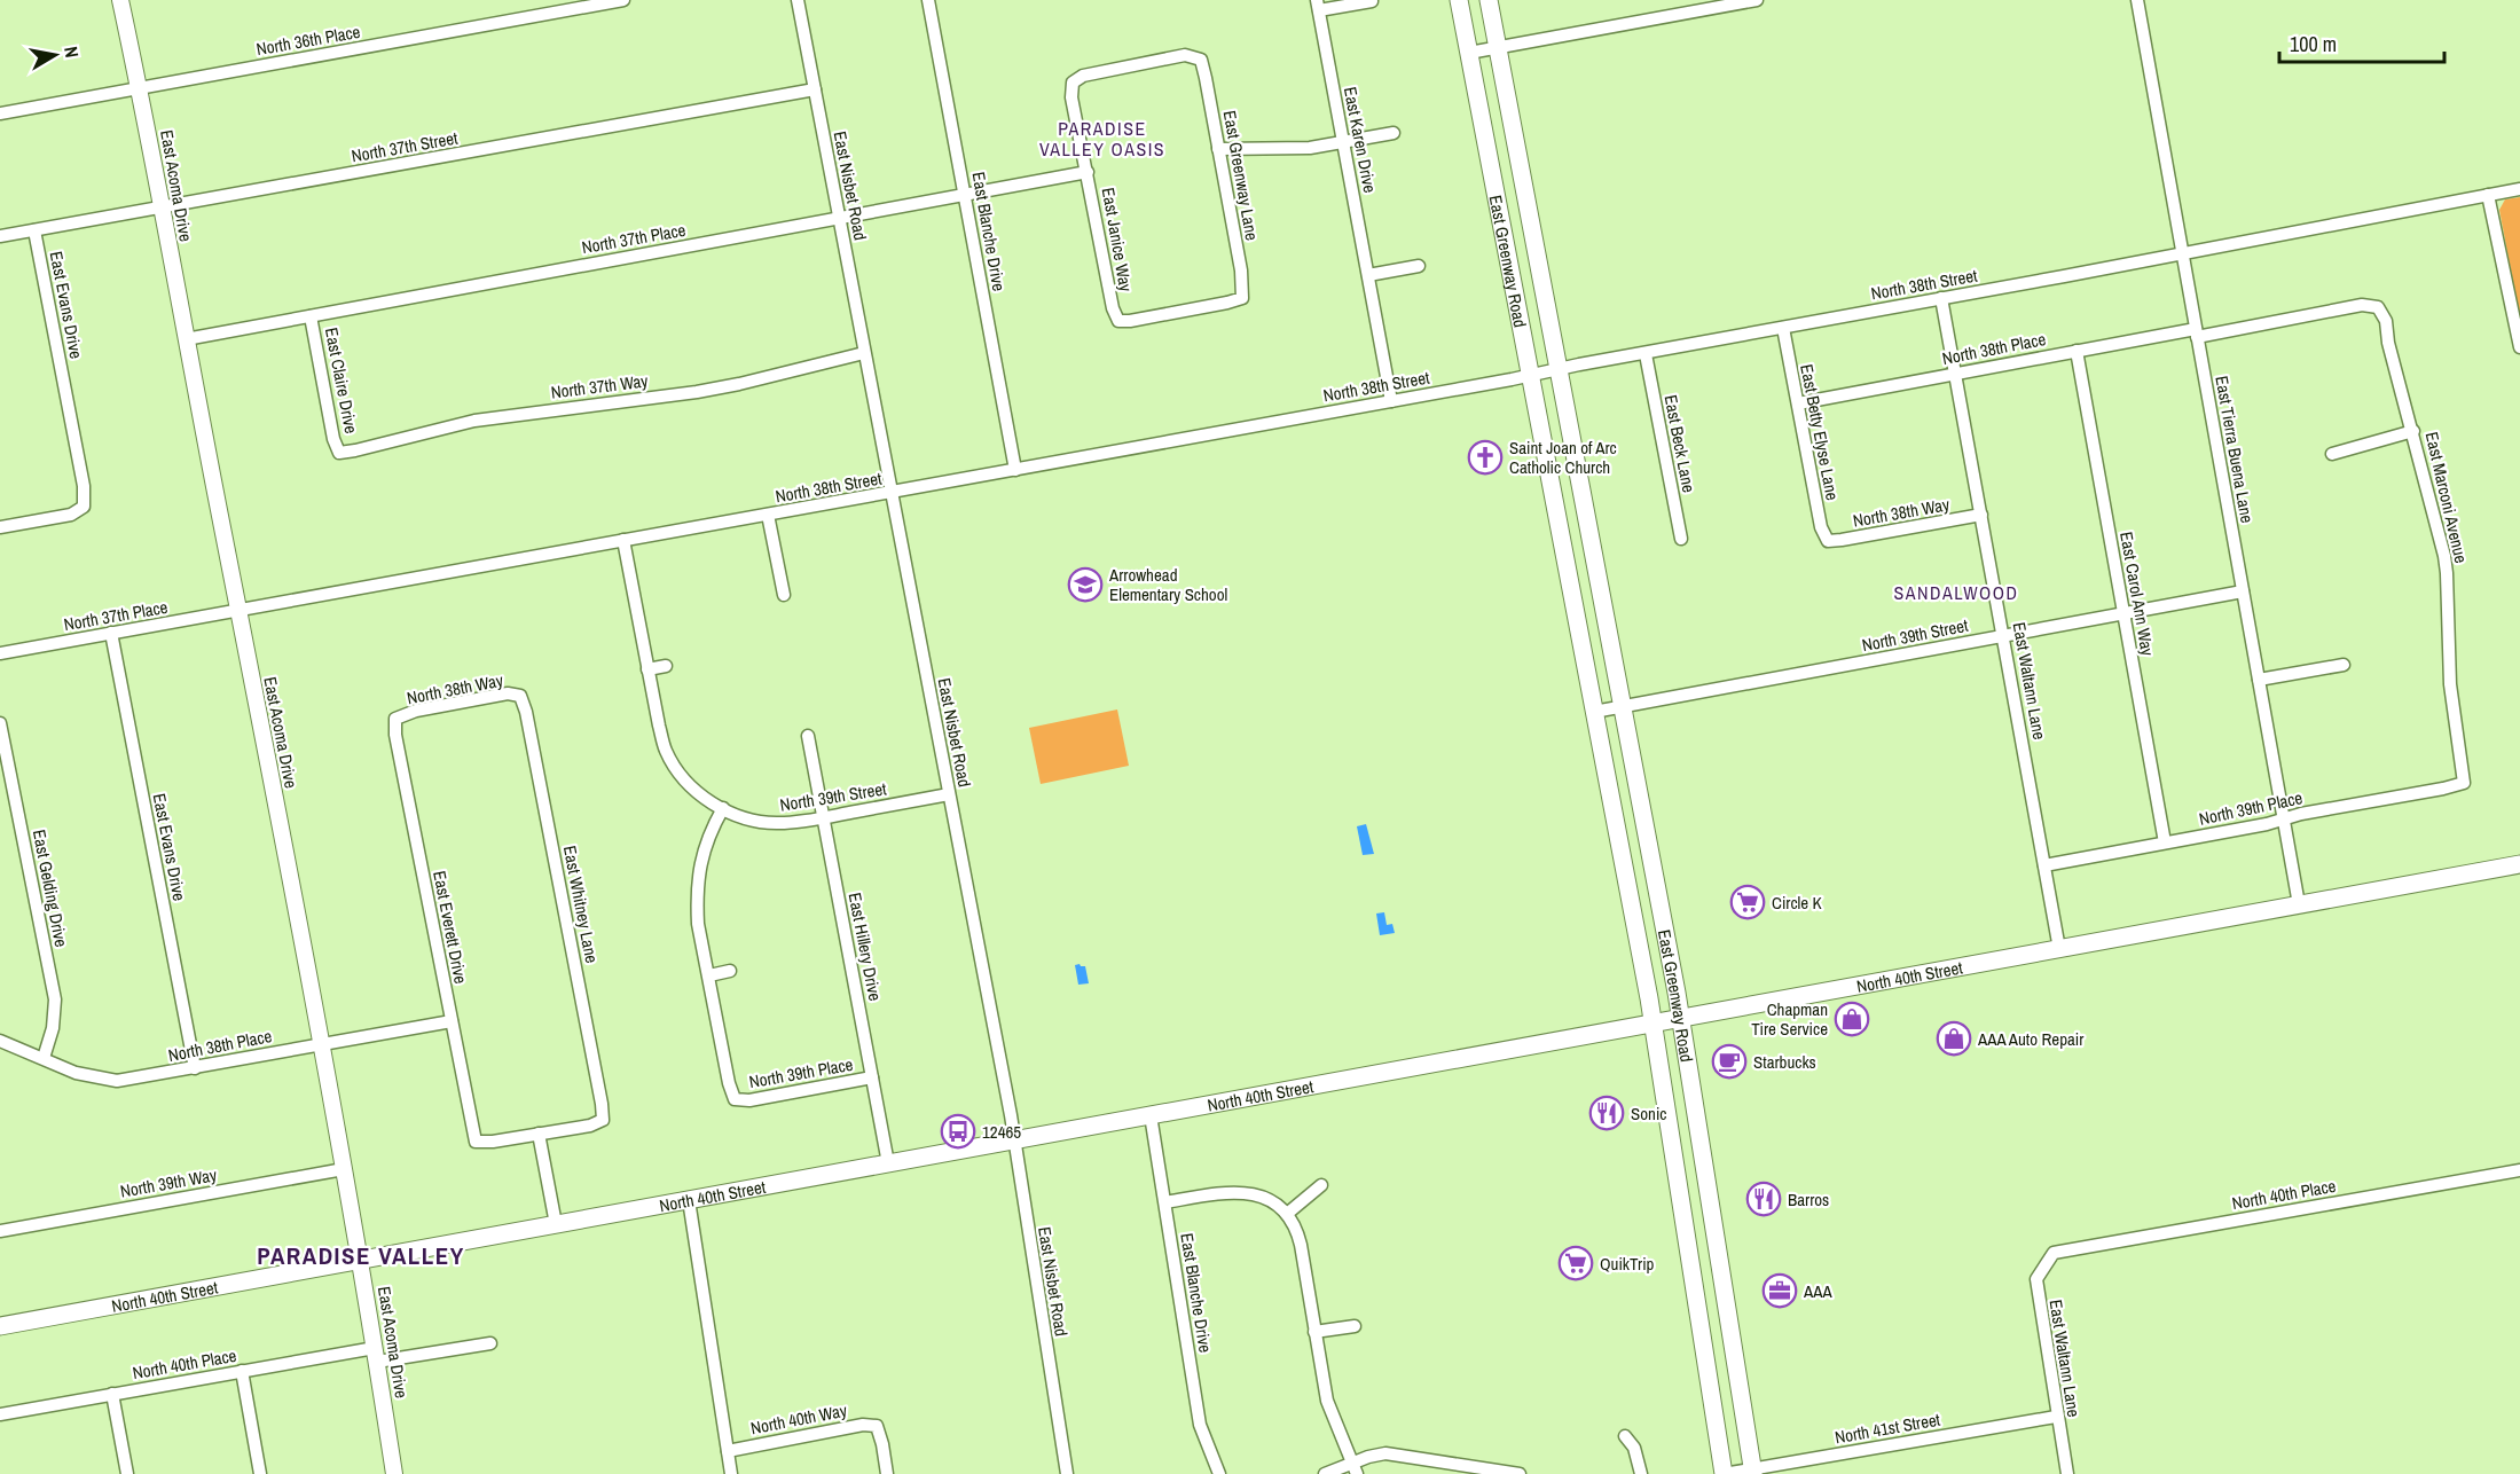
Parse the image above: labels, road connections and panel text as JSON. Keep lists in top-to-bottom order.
{
  "streets": {
    "main road": ["East Greenway Road", "North 40th Street"],
    "street": [
      "North 36th Place",
      "East Karen Drive",
      "North 37th Street",
      "East Greenway Lane",
      "East Acoma Drive",
      "East Nisbet Road",
      "East Blanche Drive",
      "North 37th Place",
      "East Janice Way",
      "North 38th Street",
      "East Evans Drive",
      "North 38th Place",
      "East Claire Drive",
      "North 37th Way",
      "East Betty Elyse Lane",
      "East Beck Lane",
      "East Tierra Buena Lane",
      "East Marconi Avenue",
      "North 38th Way",
      "East Carol Ann Way",
      "North 39th Street",
      "East Waltann Lane",
      "North 39th Place",
      "East Gelding Drive",
      "East Whitney Lane",
      "East Everett Drive",
      "East Hillery Drive",
      "North 39th Way",
      "North 40th Place",
      "North 40th Way",
      "North 41st Street"
    ]
  },
  "crossings": [
    ["North 36th Place", "East Acoma Drive"],
    ["East Karen Drive", "North 38th Street"],
    ["North 37th Street", "East Acoma Drive"],
    ["North 37th Street", "East Nisbet Road"],
    ["North 37th Street", "East Evans Drive"],
    ["East Greenway Lane", "East Janice Way"],
    ["East Acoma Drive", "North 37th Place"],
    ["East Acoma Drive", "North 38th Street"],
    ["East Acoma Drive", "North 38th Place"],
    ["East Acoma Drive", "North 40th Street"],
    ["East Acoma Drive", "North 39th Way"],
    ["East Acoma Drive", "North 40th Place"],
    ["East Nisbet Road", "North 37th Place"],
    ["East Nisbet Road", "North 38th Street"],
    ["East Nisbet Road", "North 37th Way"],
    ["East Nisbet Road", "North 39th Street"],
    ["East Nisbet Road", "North 40th Street"],
    ["East Blanche Drive", "North 37th Place"],
    ["East Blanche Drive", "North 38th Street"],
    ["East Blanche Drive", "North 40th Street"],
    ["North 37th Place", "East Janice Way"],
    ["North 37th Place", "North 38th Street"],
    ["North 37th Place", "East Evans Drive"],
    ["North 37th Place", "East Claire Drive"],
    ["East Greenway Road", "North 38th Street"],
    ["East Greenway Road", "North 39th Street"],
    ["East Greenway Road", "North 40th Street"],
    ["East Greenway Road", "North 41st Street"],
    ["North 38th Street", "East Betty Elyse Lane"],
    ["North 38th Street", "East Beck Lane"],
    ["North 38th Street", "East Tierra Buena Lane"],
    ["North 38th Street", "North 39th Street"],
    ["North 38th Street", "East Waltann Lane"],
    ["East Evans Drive", "North 38th Place"],
    ["North 38th Place", "East Betty Elyse Lane"],
    ["North 38th Place", "East Tierra Buena Lane"],
    ["North 38th Place", "East Marconi Avenue"],
    ["North 38th Place", "East Carol Ann Way"],
    ["North 38th Place", "East Waltann Lane"],
    ["North 38th Place", "East Gelding Drive"],
    ["North 38th Place", "East Everett Drive"],
    ["East Claire Drive", "North 37th Way"],
    ["East Betty Elyse Lane", "North 38th Way"],
    ["East Tierra Buena Lane", "North 39th Street"],
    ["East Tierra Buena Lane", "North 39th Place"],
    ["East Tierra Buena Lane", "North 40th Street"],
    ["East Marconi Avenue", "North 39th Place"],
    ["North 38th Way", "East Waltann Lane"],
    ["North 38th Way", "East Whitney Lane"],
    ["North 38th Way", "East Everett Drive"],
    ["East Carol Ann Way", "North 39th Street"],
    ["East Carol Ann Way", "North 39th Place"],
    ["North 39th Street", "East Waltann Lane"],
    ["North 39th Street", "East Hillery Drive"],
    ["East Waltann Lane", "North 39th Place"],
    ["East Waltann Lane", "North 40th Street"],
    ["East Waltann Lane", "North 40th Place"],
    ["East Waltann Lane", "North 41st Street"],
    ["North 39th Place", "East Hillery Drive"],
    ["East Whitney Lane", "East Everett Drive"],
    ["East Hillery Drive", "North 40th Street"]
  ],
  "districts": ["PARADISE VALLEY OASIS", "SANDALWOOD", "PARADISE VALLEY"],
  "places": {
    "church": ["Saint Joan of Arc Catholic Church"],
    "school or university": ["Arrowhead Elementary School"],
    "supermarket": ["Circle K", "QuikTrip"],
    "shop": ["Chapman Tire Service", "AAA Auto Repair"],
    "cafe": ["Starbucks"],
    "restaurant": ["Sonic", "Barros"],
    "bus stop": ["12465"],
    "office": ["AAA"]
  },
  "scale_bar": "100 m",
  "north": "right"
}
